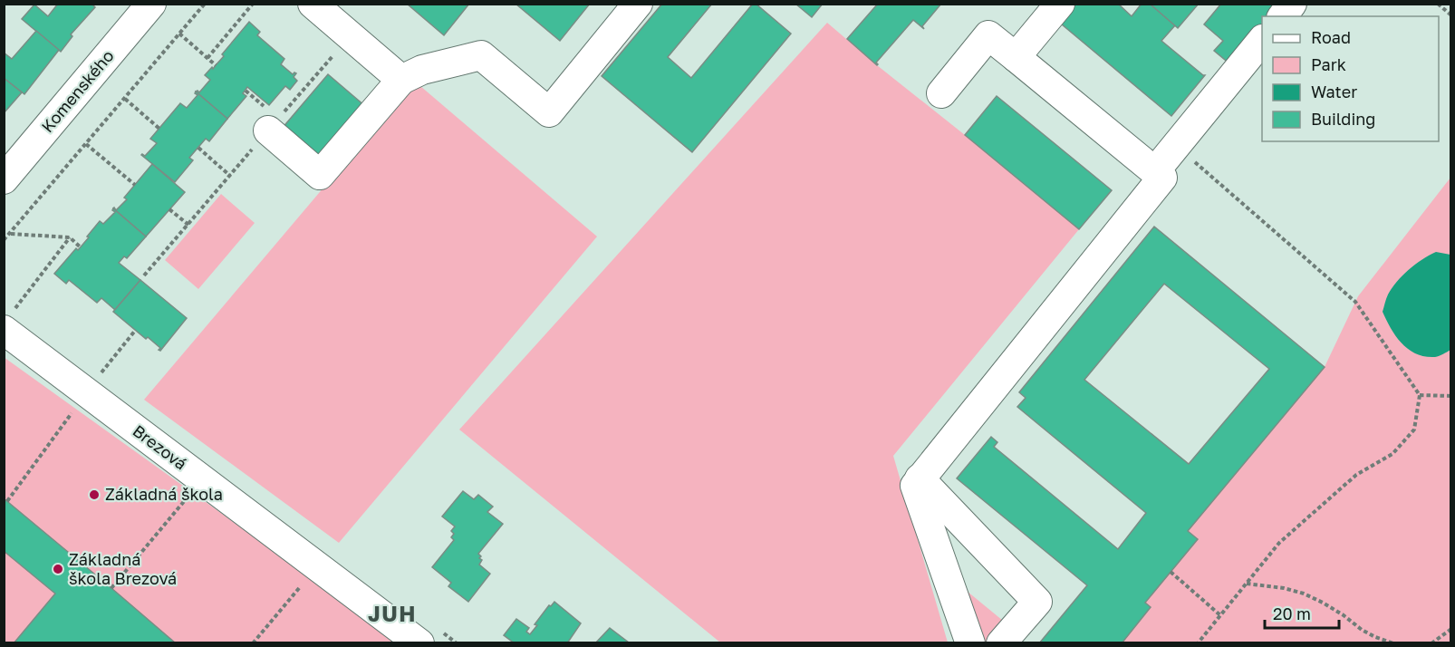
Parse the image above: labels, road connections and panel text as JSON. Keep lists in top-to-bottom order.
{
  "streets": {
    "street": ["Komenského", "Brezová"]
  },
  "districts": ["JUH"],
  "places": ["Základná škola", "Základná škola Brezová"],
  "legend": [
    "Road",
    "Park",
    "Water",
    "Building"
  ],
  "scale_bar": "20 m"
}
